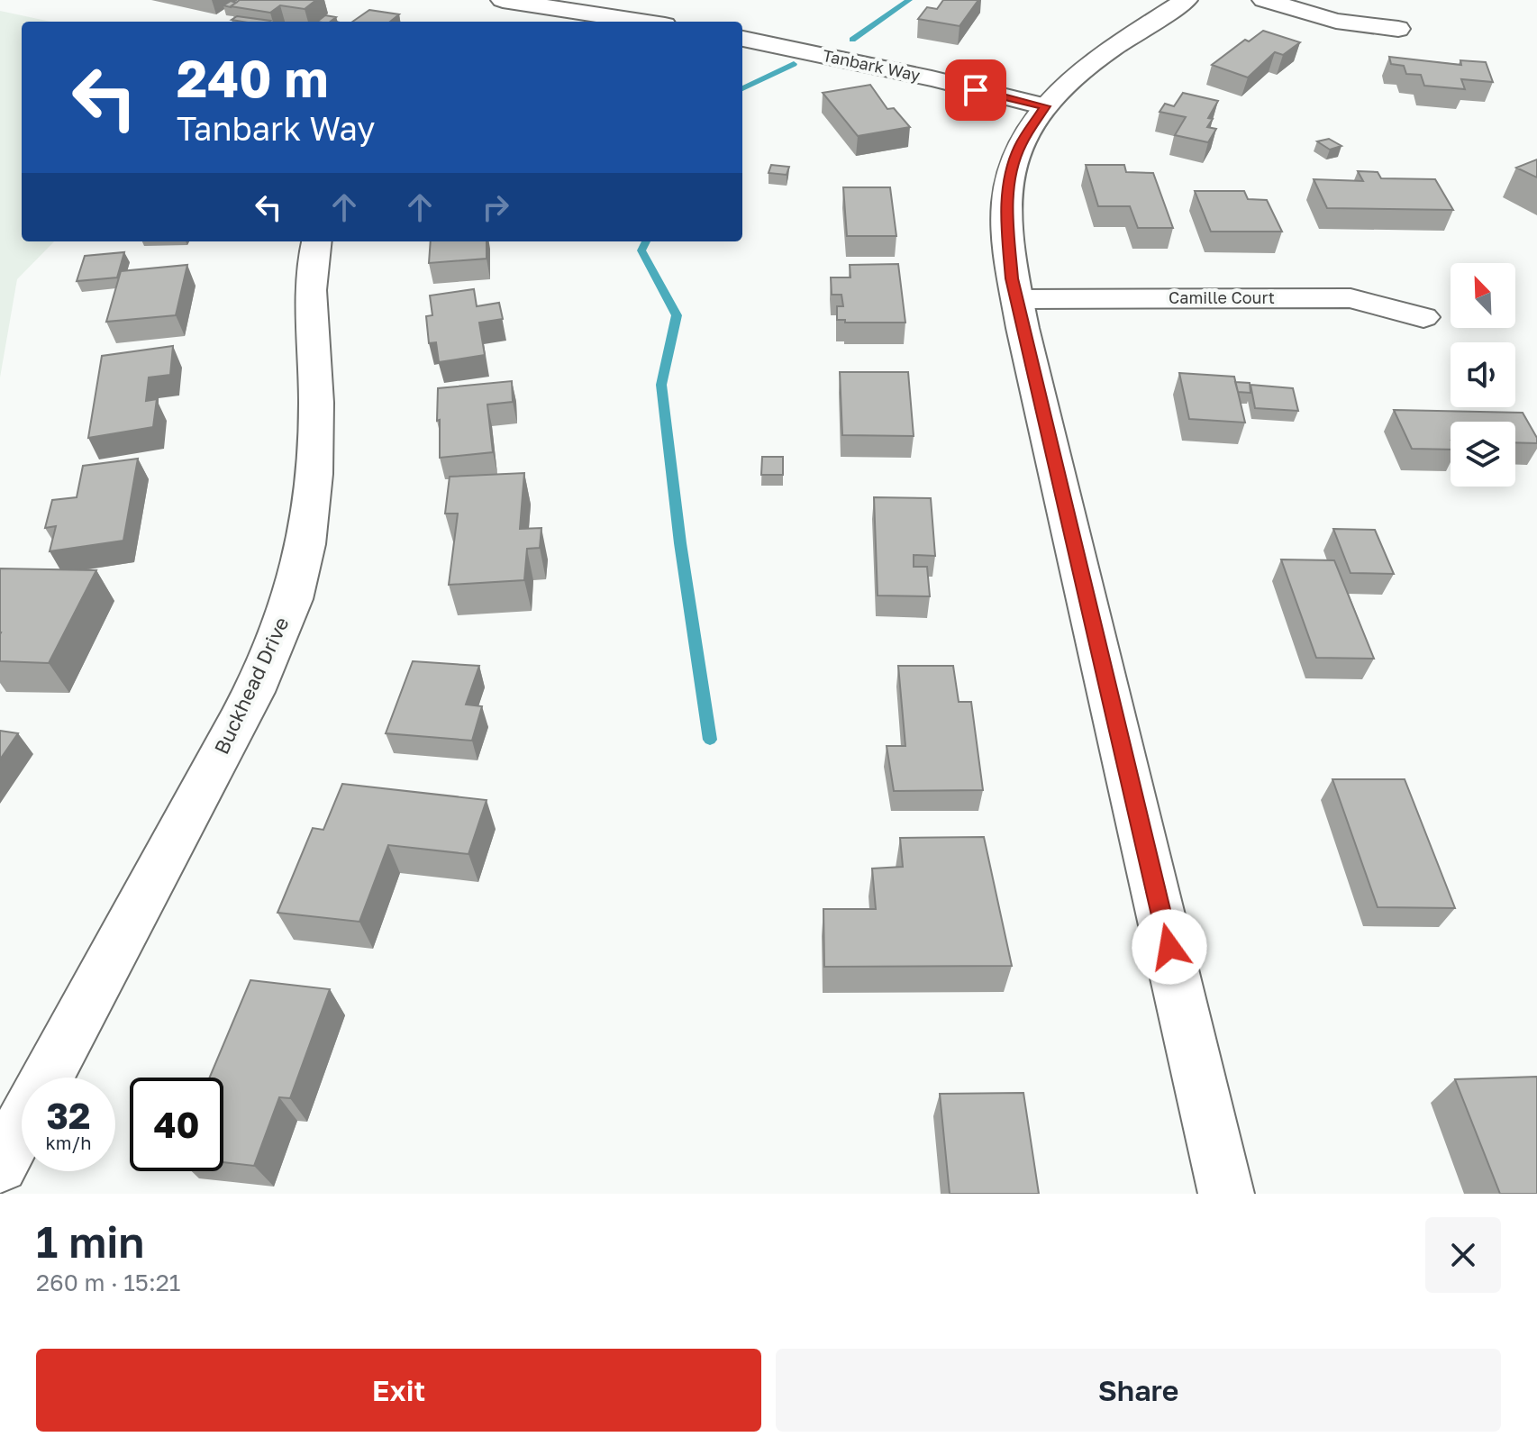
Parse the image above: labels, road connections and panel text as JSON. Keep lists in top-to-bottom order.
{
  "streets": {
    "street": ["Tanbark Way", "Camille Court", "Buckhead Drive"]
  },
  "north": "top left",
  "page": {
    "turn": ["240 m", "Tanbark Way"],
    "speed": "32 km/h",
    "limit": "40",
    "heading": ["1 min", "260 m · 15:21"],
    "buttons": ["Exit", "Share"]
  }
}
